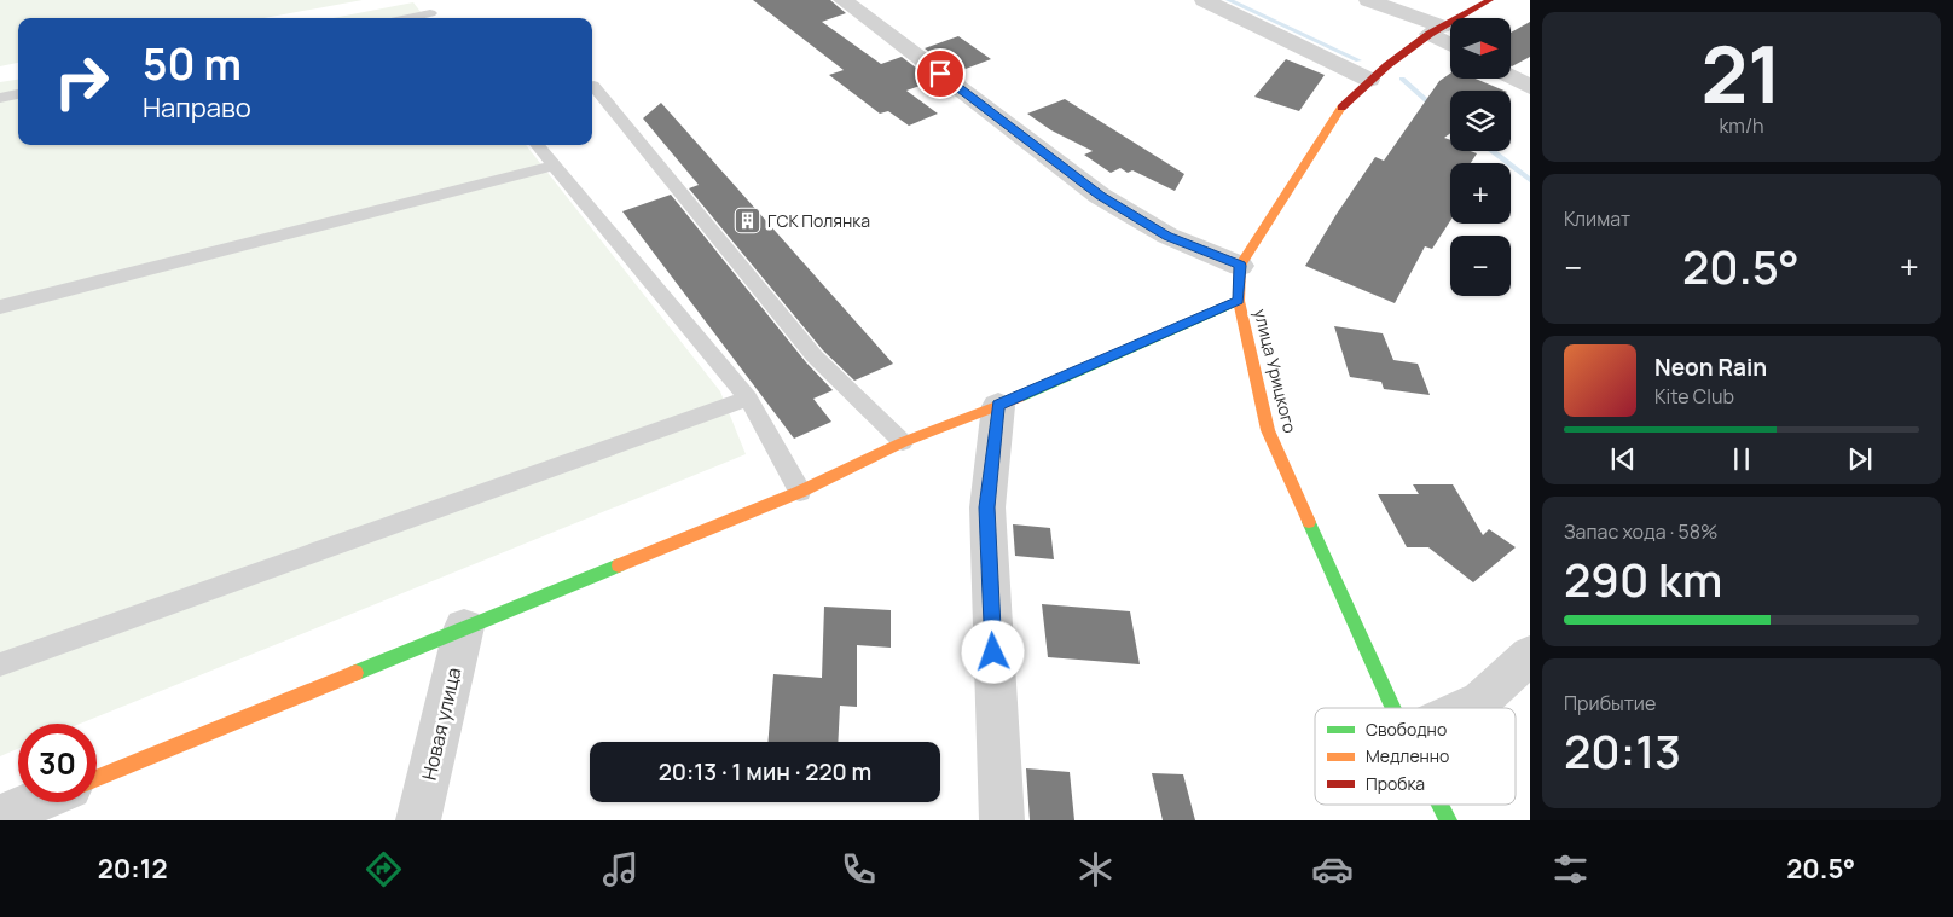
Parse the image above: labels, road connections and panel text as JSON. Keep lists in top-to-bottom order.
{
  "streets": {
    "main road": ["улица Урицкого"],
    "street": ["Новая улица"]
  },
  "places": {
    "building": ["ГСК Полянка"]
  },
  "legend": ["Свободно", "Медленно", "Пробка"],
  "north": "right",
  "page": {
    "tile": [
      ["21", "km/h"],
      "Климат",
      ["Запас хода · 58%", "290 km"],
      ["Прибытие", "20:13"]
    ],
    "map_buttons": ["+", "−"],
    "turn": ["50 m", "Направо"],
    "heat": ["−", "20.5°", "+"],
    "song": ["Neon Rain", "Kite Club"],
    "limit": "30",
    "trip": "20:13 · 1 мин · 220 m",
    "tabs": ["20:12", "20.5°"]
  }
}
